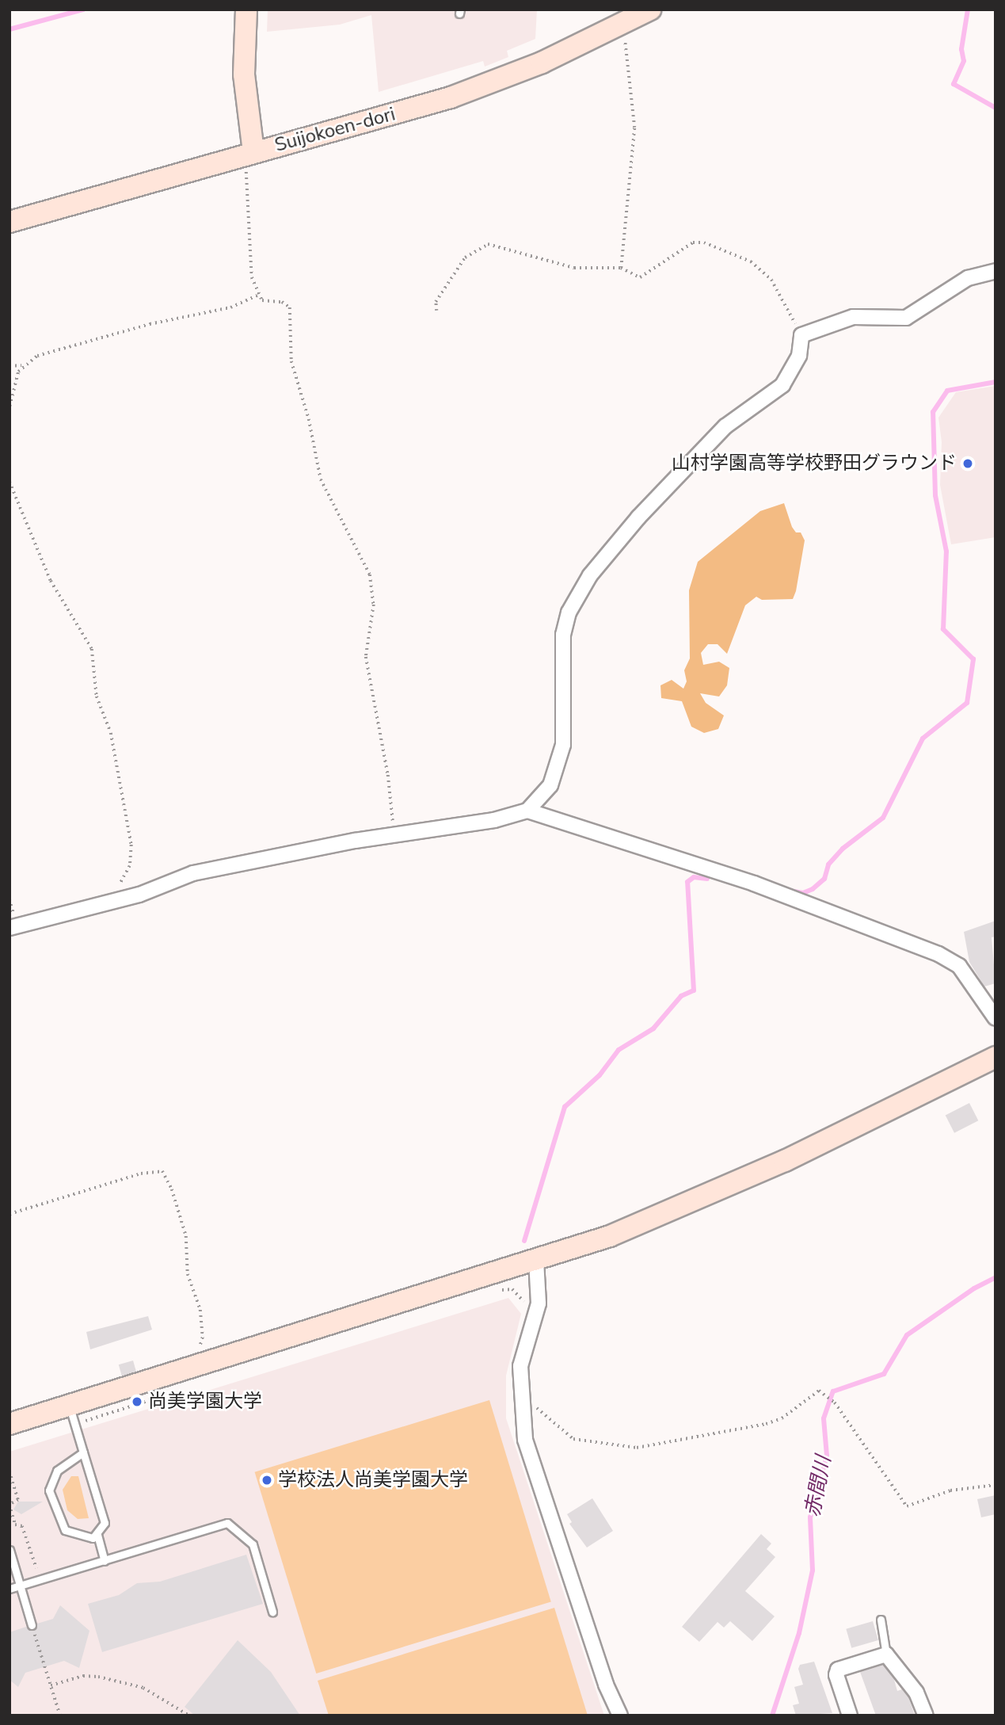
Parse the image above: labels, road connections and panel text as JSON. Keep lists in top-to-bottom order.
{
  "streets": {
    "street": ["Suijokoen-dori"]
  },
  "water": ["赤間川"],
  "places": ["山村学園高等学校野田グラウンド", "尚美学園大学", "学校法人尚美学園大学"]
}
